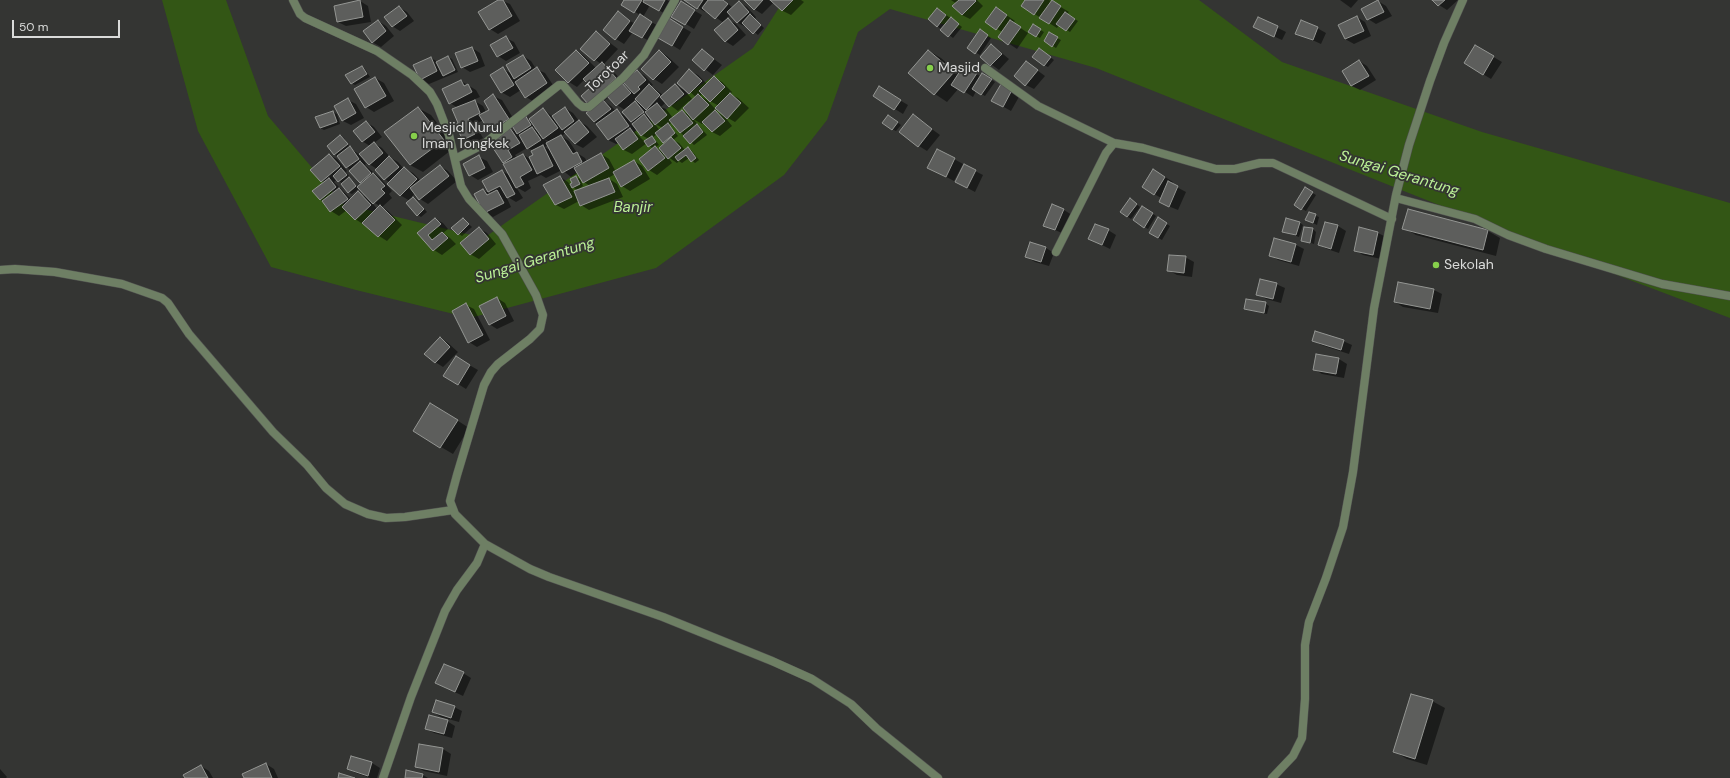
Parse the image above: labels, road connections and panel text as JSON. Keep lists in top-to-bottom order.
{
  "streets": {
    "street": ["Torotoar"]
  },
  "water": ["Sungai Gerantung", "Banjir"],
  "places": ["Masjid", "Mesjid Nurul Iman Tongkek", "Sekolah"],
  "scale_bar": "50 m"
}
